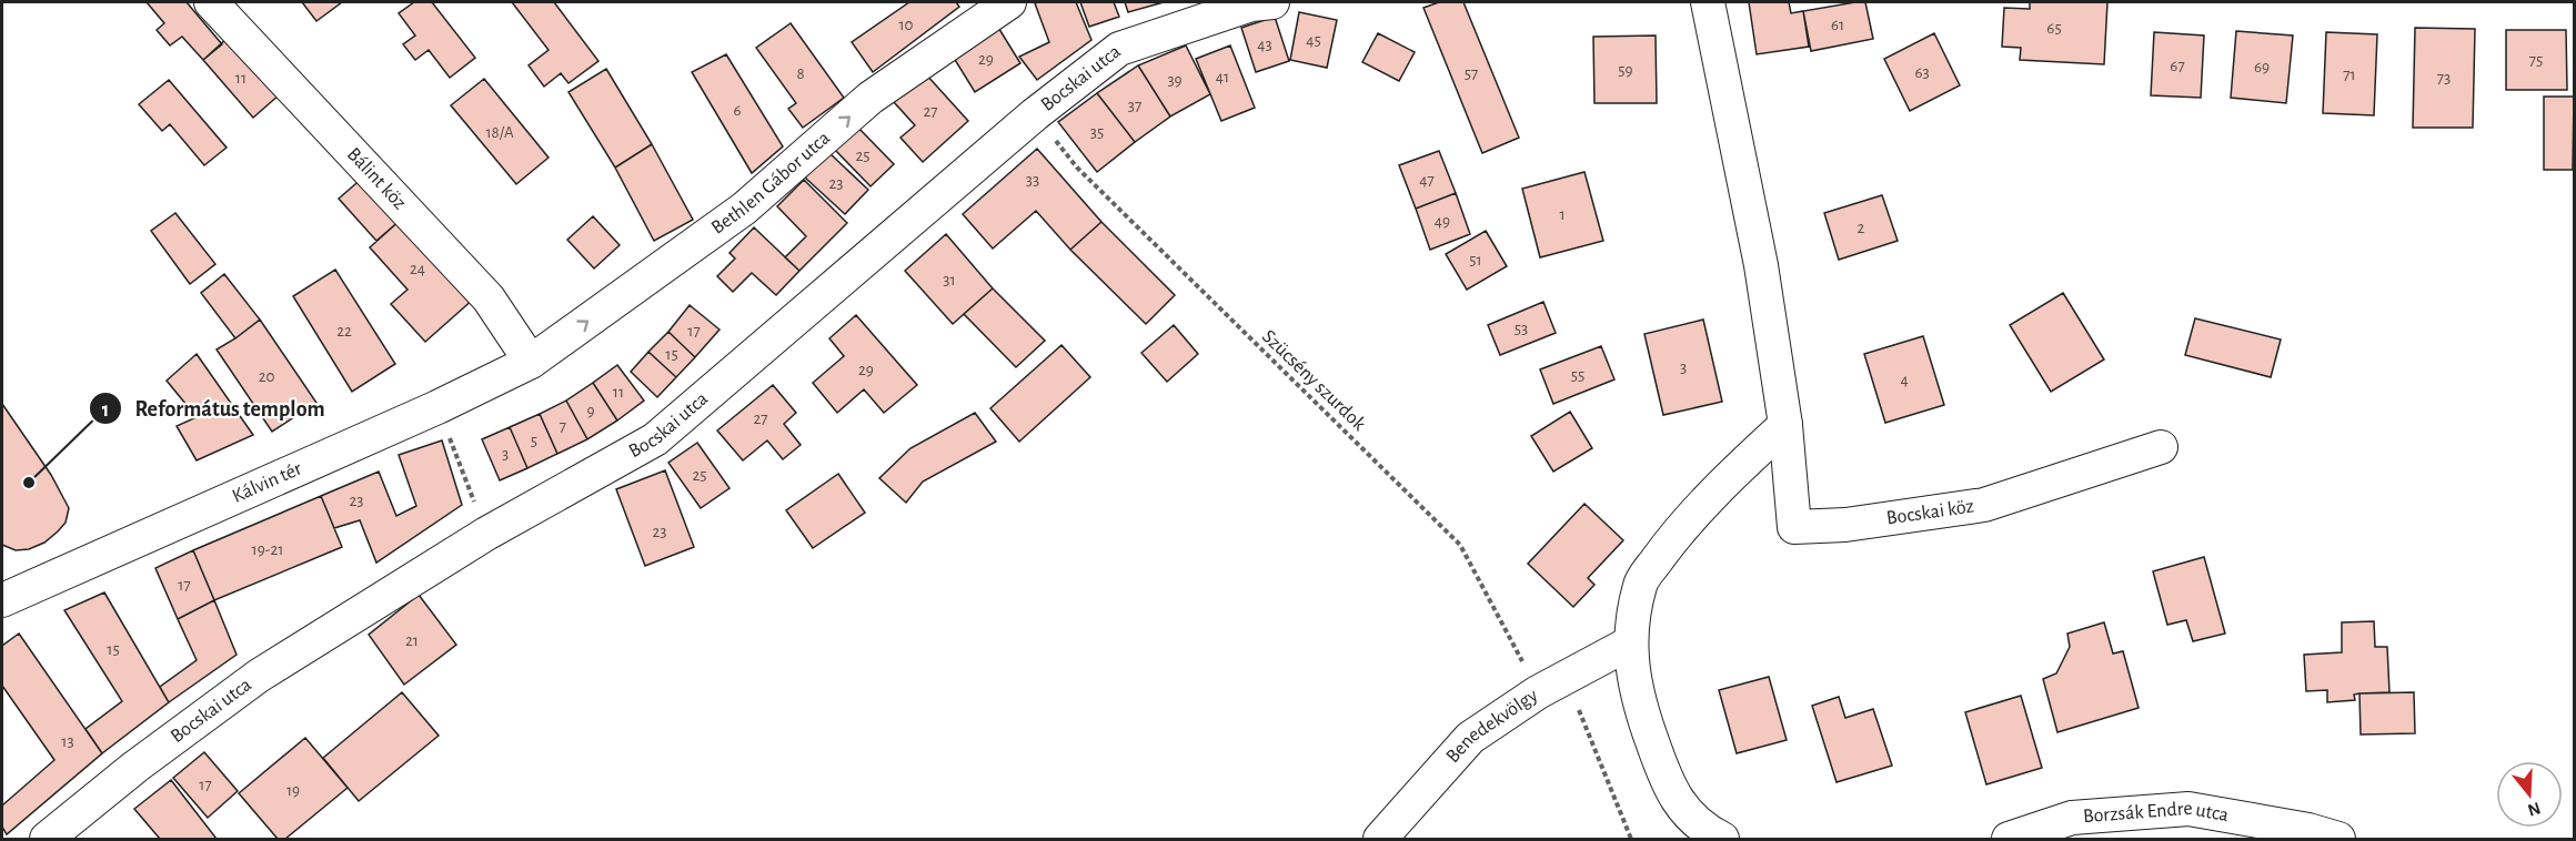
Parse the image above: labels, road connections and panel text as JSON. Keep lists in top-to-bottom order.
{
  "streets": {
    "street": [
      "Bocskai utca",
      "Bálint köz",
      "Bethlen Gábor utca",
      "Kálvin tér",
      "Bocskai köz",
      "Benedekvölgy",
      "Borzsák Endre utca"
    ],
    "path": ["Szücsény szurdok"]
  },
  "crossings": [
    ["Bocskai utca", "Szücsény szurdok"],
    ["Bálint köz", "Bethlen Gábor utca"],
    ["Bálint köz", "Kálvin tér"],
    ["Bethlen Gábor utca", "Kálvin tér"],
    ["Szücsény szurdok", "Benedekvölgy"]
  ],
  "one_way": ["Bethlen Gábor utca"],
  "places": ["Református templom"],
  "house_numbers": [
    "10",
    "61",
    "65",
    "45",
    "43",
    "29",
    "75",
    "67",
    "69",
    "59",
    "63",
    "8",
    "57",
    "71",
    "41",
    "11",
    "73",
    "39",
    "37",
    "6",
    "27",
    "18/A",
    "35",
    "25",
    "33",
    "47",
    "23",
    "1",
    "49",
    "2",
    "51",
    "24",
    "31",
    "53",
    "22",
    "17",
    "15",
    "3",
    "29",
    "55",
    "20",
    "4",
    "11",
    "9",
    "27",
    "7",
    "5",
    "3",
    "25",
    "23",
    "23",
    "19-21",
    "17",
    "21",
    "15",
    "13",
    "17",
    "19"
  ],
  "north": "bottom"
}
